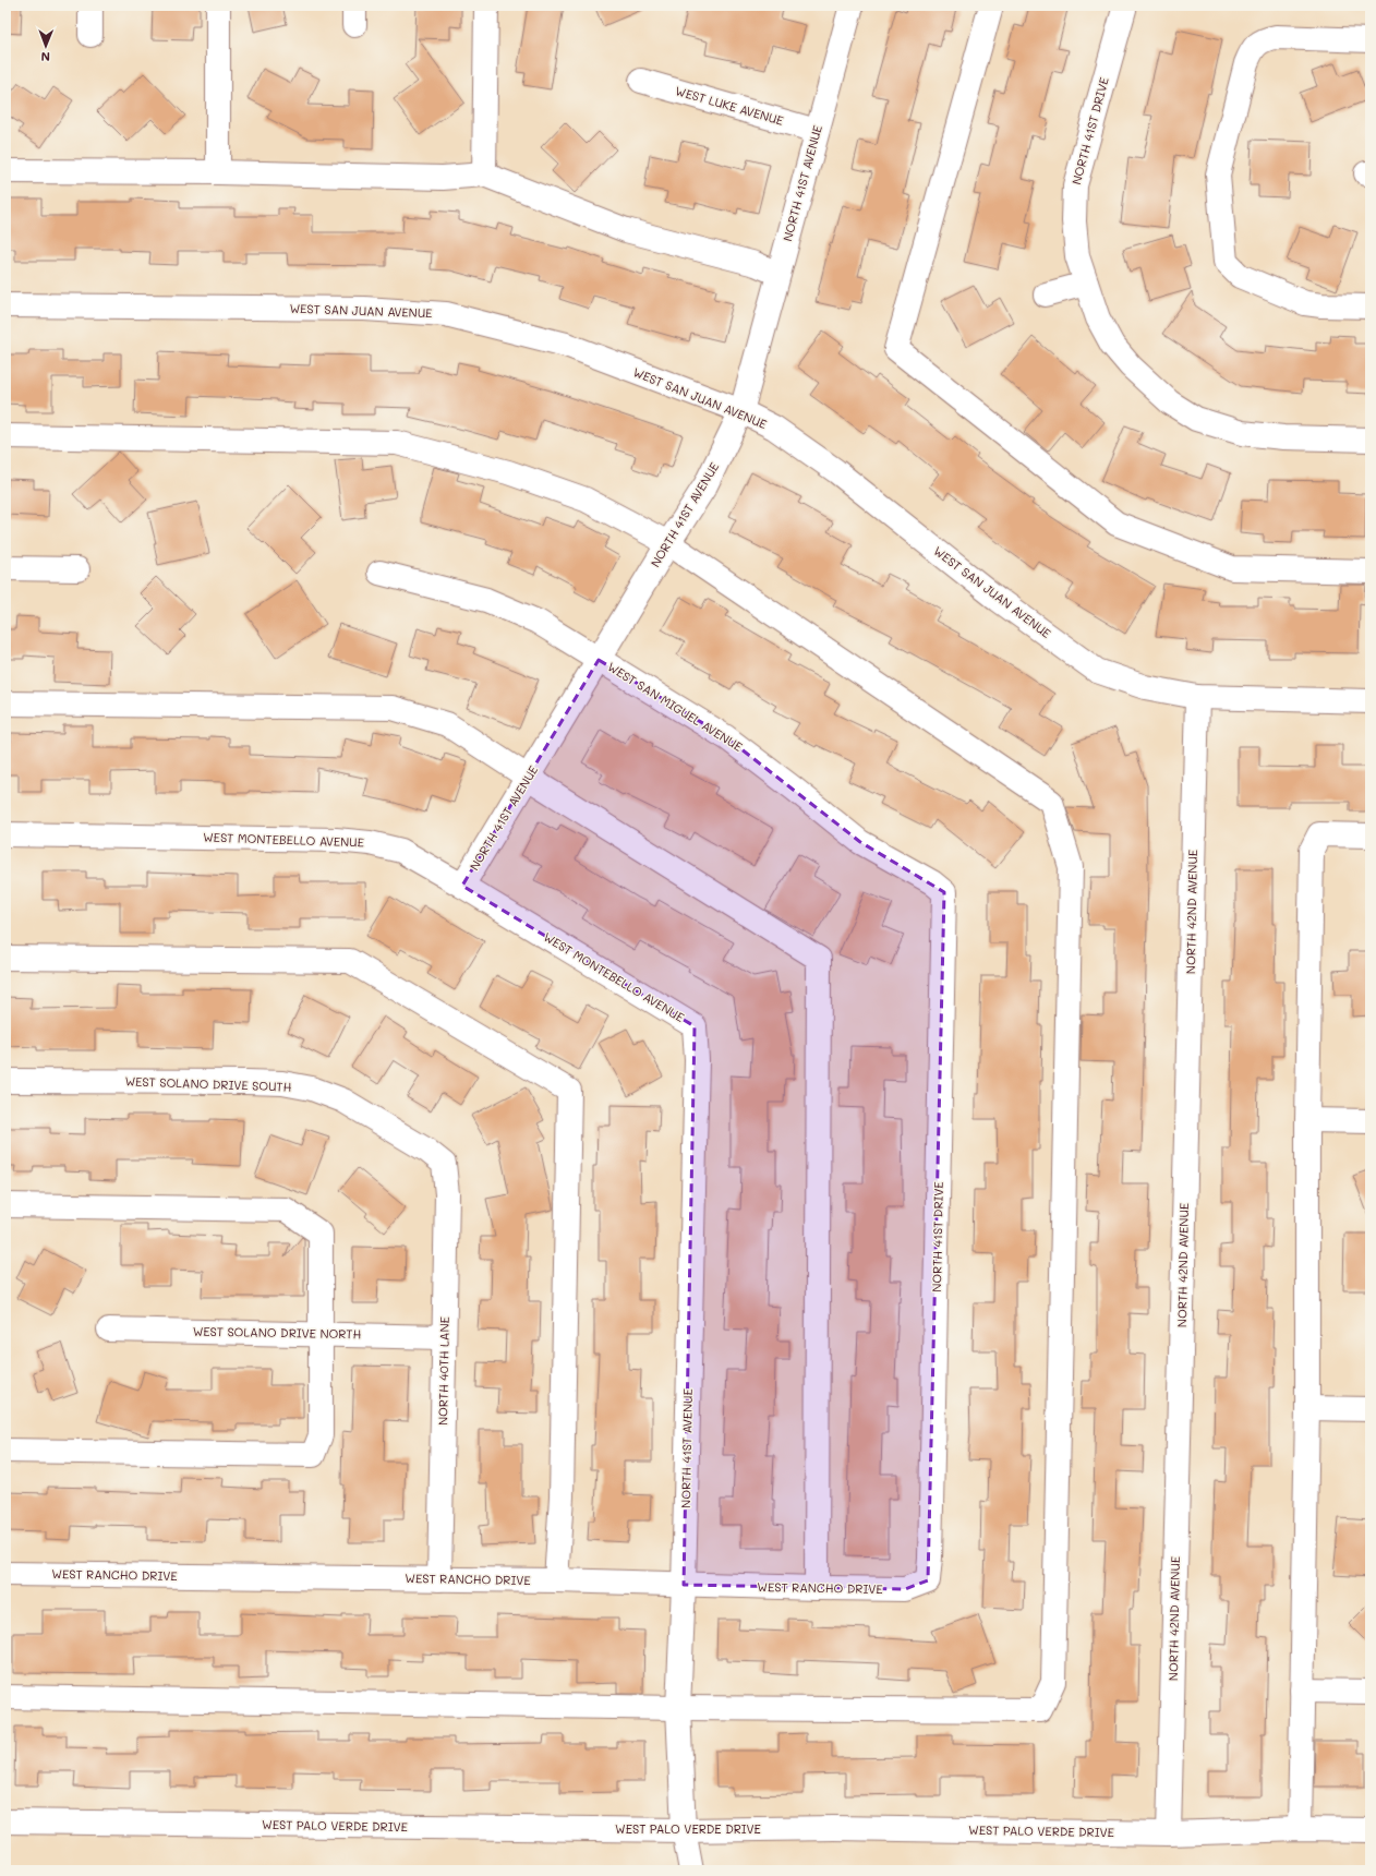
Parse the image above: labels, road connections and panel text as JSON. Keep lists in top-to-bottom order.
{
  "streets": {
    "street": [
      "WEST LUKE AVENUE",
      "NORTH 41ST DRIVE",
      "NORTH 41ST AVENUE",
      "WEST SAN JUAN AVENUE",
      "WEST SAN MIGUEL AVENUE",
      "WEST MONTEBELLO AVENUE",
      "NORTH 42ND AVENUE",
      "WEST SOLANO DRIVE SOUTH",
      "WEST SOLANO DRIVE NORTH",
      "NORTH 40TH LANE",
      "WEST RANCHO DRIVE",
      "WEST PALO VERDE DRIVE"
    ]
  },
  "crossings": [
    ["WEST LUKE AVENUE", "NORTH 41ST AVENUE"],
    ["NORTH 41ST DRIVE", "WEST SAN MIGUEL AVENUE"],
    ["NORTH 41ST DRIVE", "WEST RANCHO DRIVE"],
    ["NORTH 41ST AVENUE", "WEST SAN JUAN AVENUE"],
    ["NORTH 41ST AVENUE", "WEST SAN MIGUEL AVENUE"],
    ["NORTH 41ST AVENUE", "WEST MONTEBELLO AVENUE"],
    ["NORTH 41ST AVENUE", "WEST RANCHO DRIVE"],
    ["NORTH 41ST AVENUE", "WEST PALO VERDE DRIVE"],
    ["WEST SAN JUAN AVENUE", "NORTH 42ND AVENUE"],
    ["NORTH 42ND AVENUE", "WEST PALO VERDE DRIVE"],
    ["WEST SOLANO DRIVE SOUTH", "NORTH 40TH LANE"],
    ["WEST SOLANO DRIVE NORTH", "NORTH 40TH LANE"],
    ["NORTH 40TH LANE", "WEST RANCHO DRIVE"]
  ],
  "north": "bottom"
}
